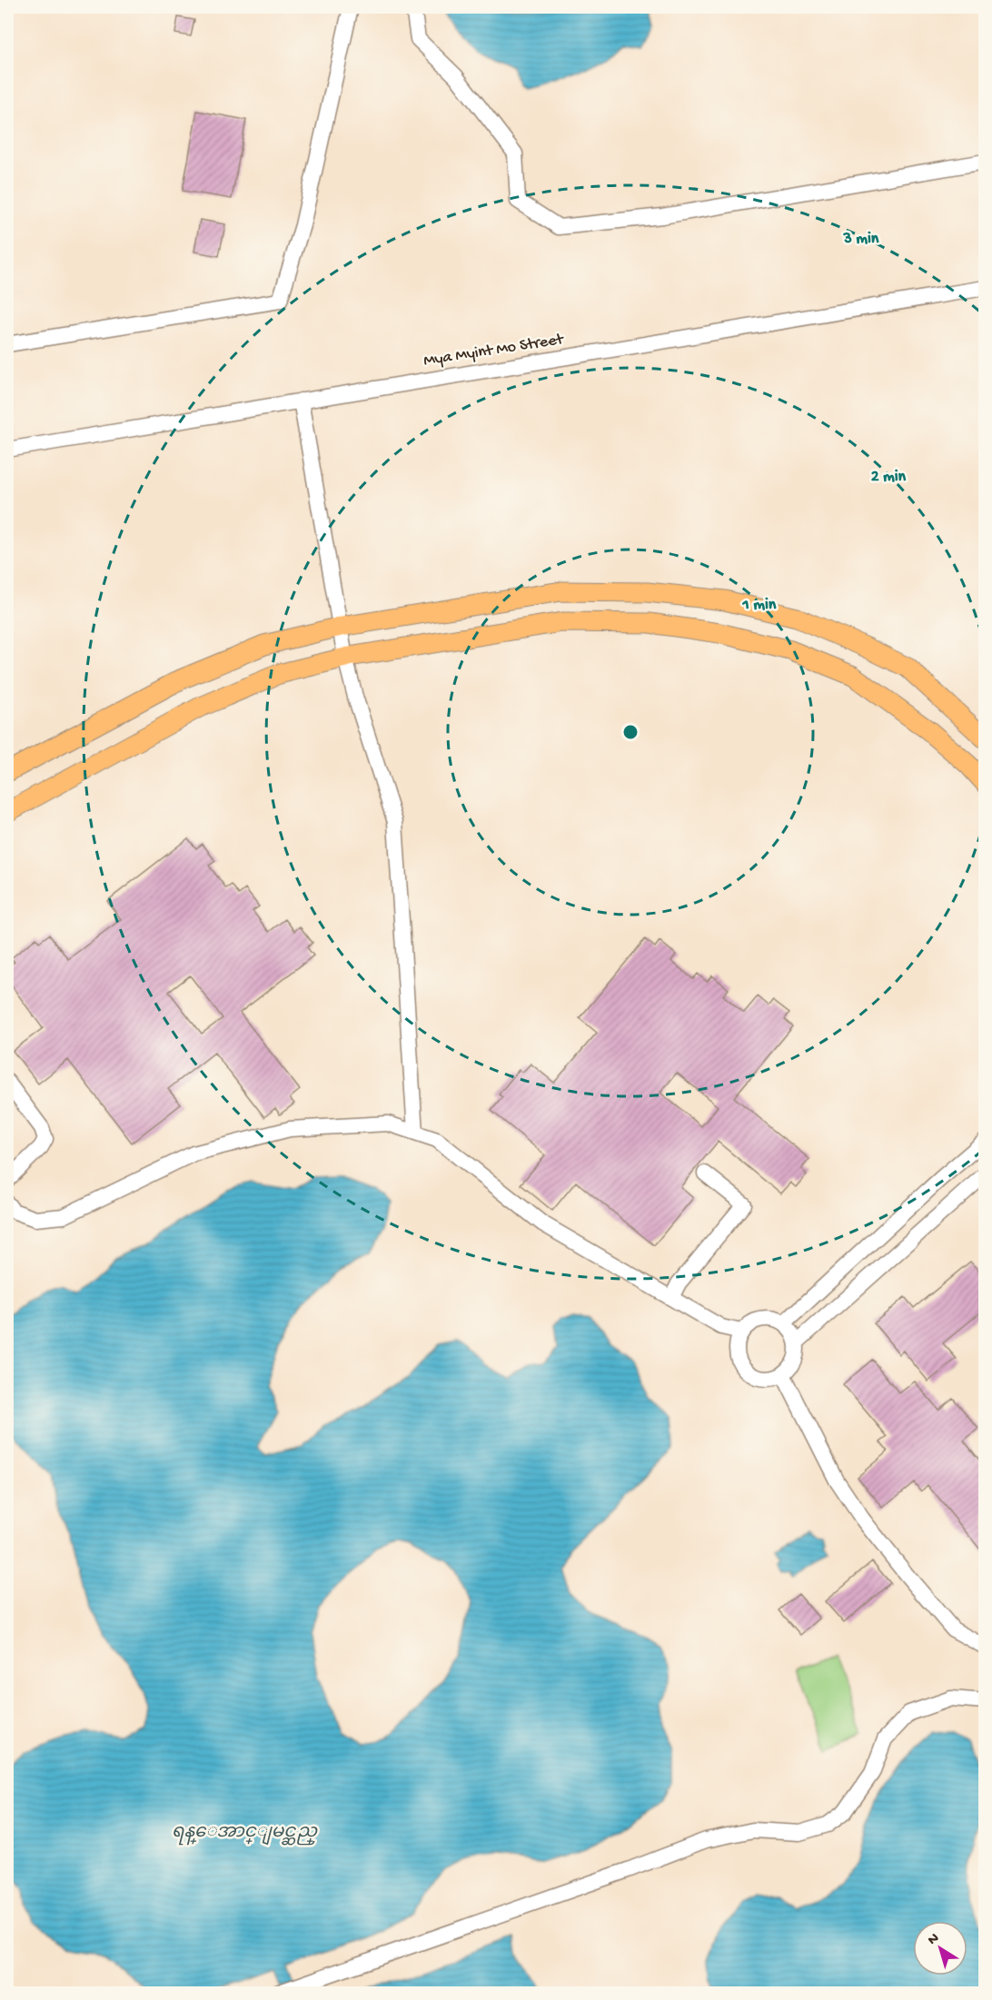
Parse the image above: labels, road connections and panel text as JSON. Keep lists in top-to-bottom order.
{
  "streets": {
    "street": ["Mya Myint Mo Street"]
  },
  "water": ["ရန္ေအာင္ျမင္ဆည္"],
  "north": "top left",
  "rings": ["3 min", "2 min", "1 min"]
}
